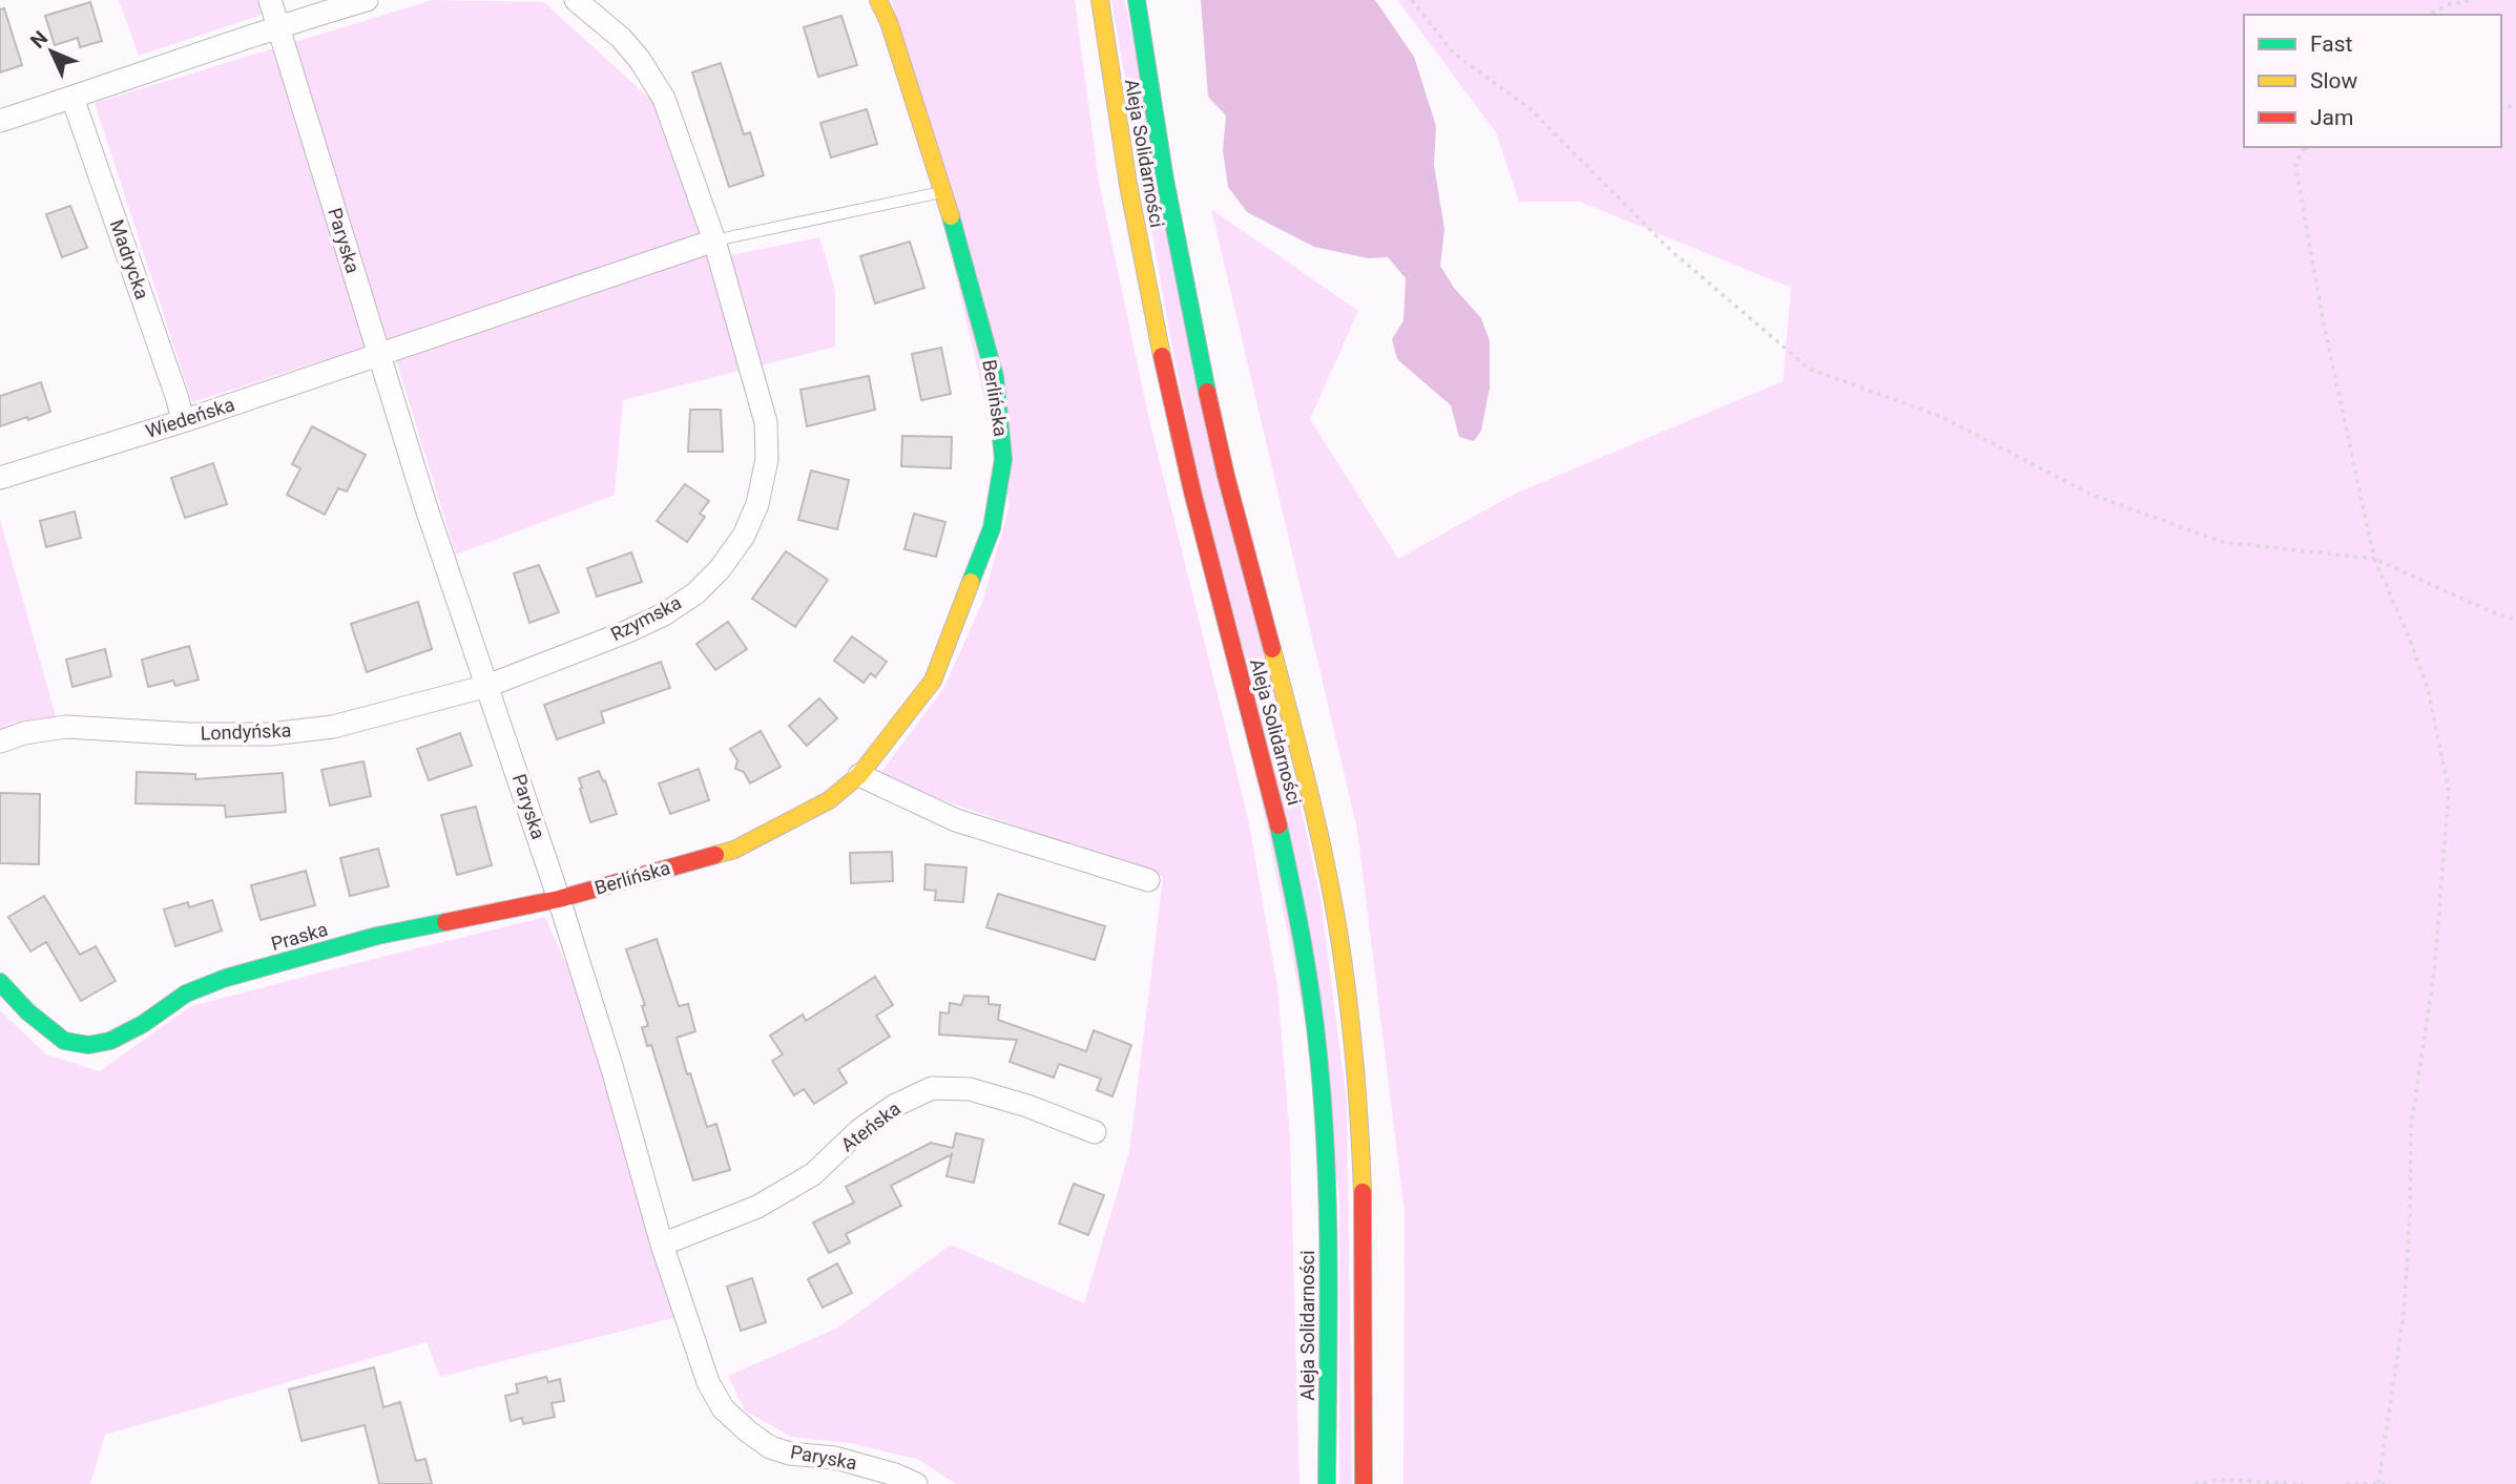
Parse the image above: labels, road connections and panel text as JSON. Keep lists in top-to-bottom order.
{
  "streets": {
    "main road": ["Aleja Solidarności", "Berlińska", "Praska"],
    "street": [
      "Paryska",
      "Madrycka",
      "Wiedeńska",
      "Rzymska",
      "Londyńska",
      "Ateńska"
    ]
  },
  "crossings": [
    ["Paryska", "Berlińska"],
    ["Paryska", "Wiedeńska"],
    ["Paryska", "Rzymska"],
    ["Paryska", "Londyńska"],
    ["Paryska", "Praska"],
    ["Paryska", "Ateńska"],
    ["Madrycka", "Wiedeńska"],
    ["Berlińska", "Praska"],
    ["Rzymska", "Londyńska"]
  ],
  "legend": ["Fast", "Slow", "Jam"],
  "north": "top left"
}
